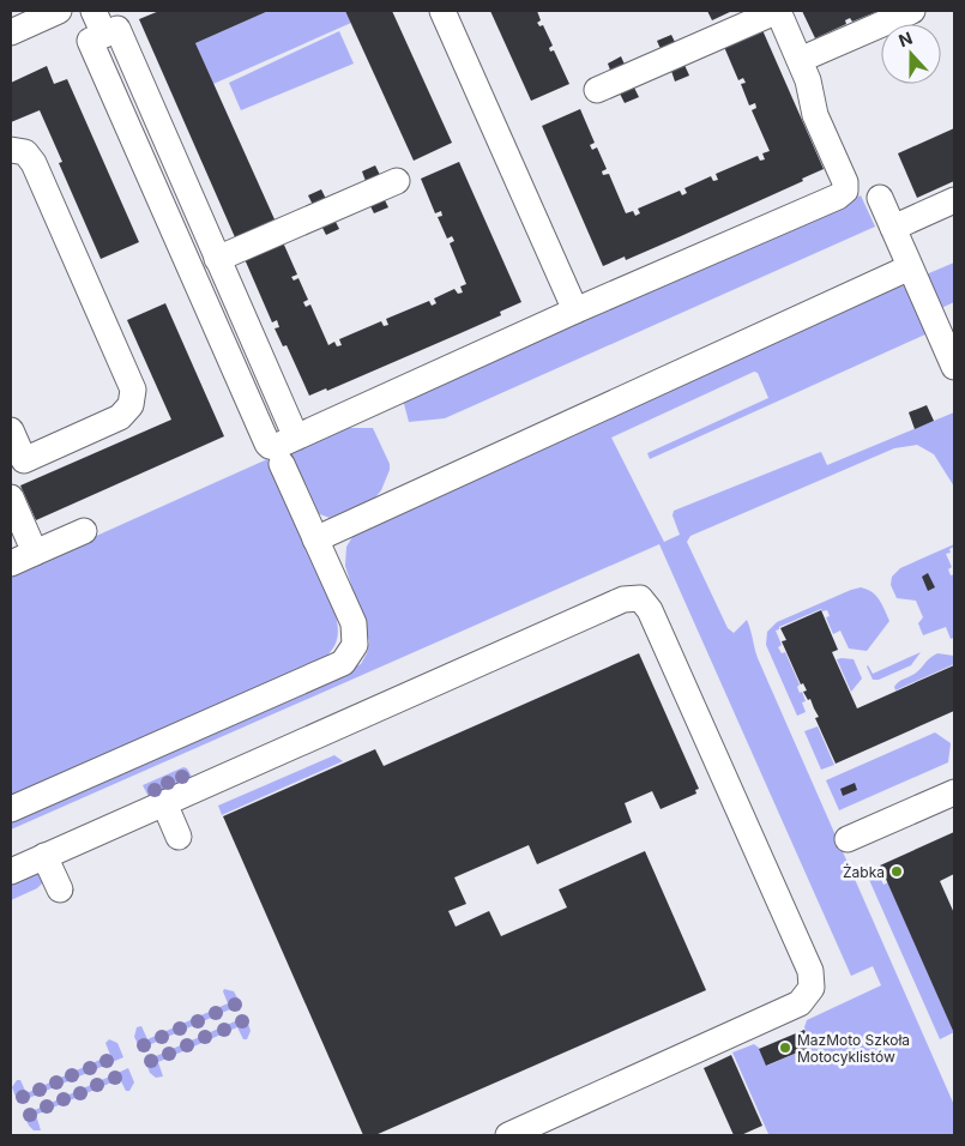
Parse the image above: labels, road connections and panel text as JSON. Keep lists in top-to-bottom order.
{
  "places": ["Żabka", "MazMoto Szkoła Motocyklistów"],
  "north": "top"
}
